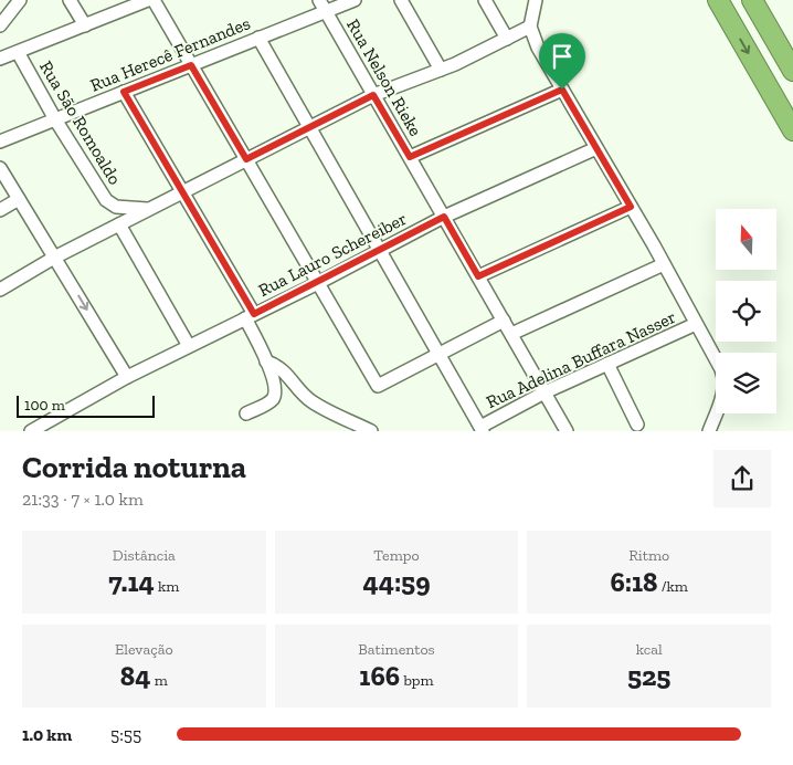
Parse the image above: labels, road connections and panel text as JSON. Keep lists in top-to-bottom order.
{
  "streets": {
    "street": [
      "Rua Herecê Fernandes",
      "Rua Nelson Rieke",
      "Rua São Romoaldo",
      "Rua Lauro Schereiber",
      "Rua Adelina Buffara Nasser"
    ]
  },
  "crossings": [
    ["Rua Herecê Fernandes", "Rua Nelson Rieke"],
    ["Rua Herecê Fernandes", "Rua São Romoaldo"],
    ["Rua Nelson Rieke", "Rua Lauro Schereiber"],
    ["Rua Nelson Rieke", "Rua Adelina Buffara Nasser"]
  ],
  "scale_bar": "100 m",
  "north": "top",
  "page": {
    "scale": "100 m",
    "heading": ["Corrida noturna", "21:33 · 7 × 1.0 km"],
    "stats": [
      ["Distância", "7.14 km"],
      ["Tempo", "44:59"],
      ["Ritmo", "6:18 /km"],
      ["Elevação", "84 m"],
      ["Batimentos", "166 bpm"],
      ["kcal", "525"]
    ],
    "list": [
      {
        "name": "1.0 km",
        "note": "5:55"
      }
    ]
  }
}
